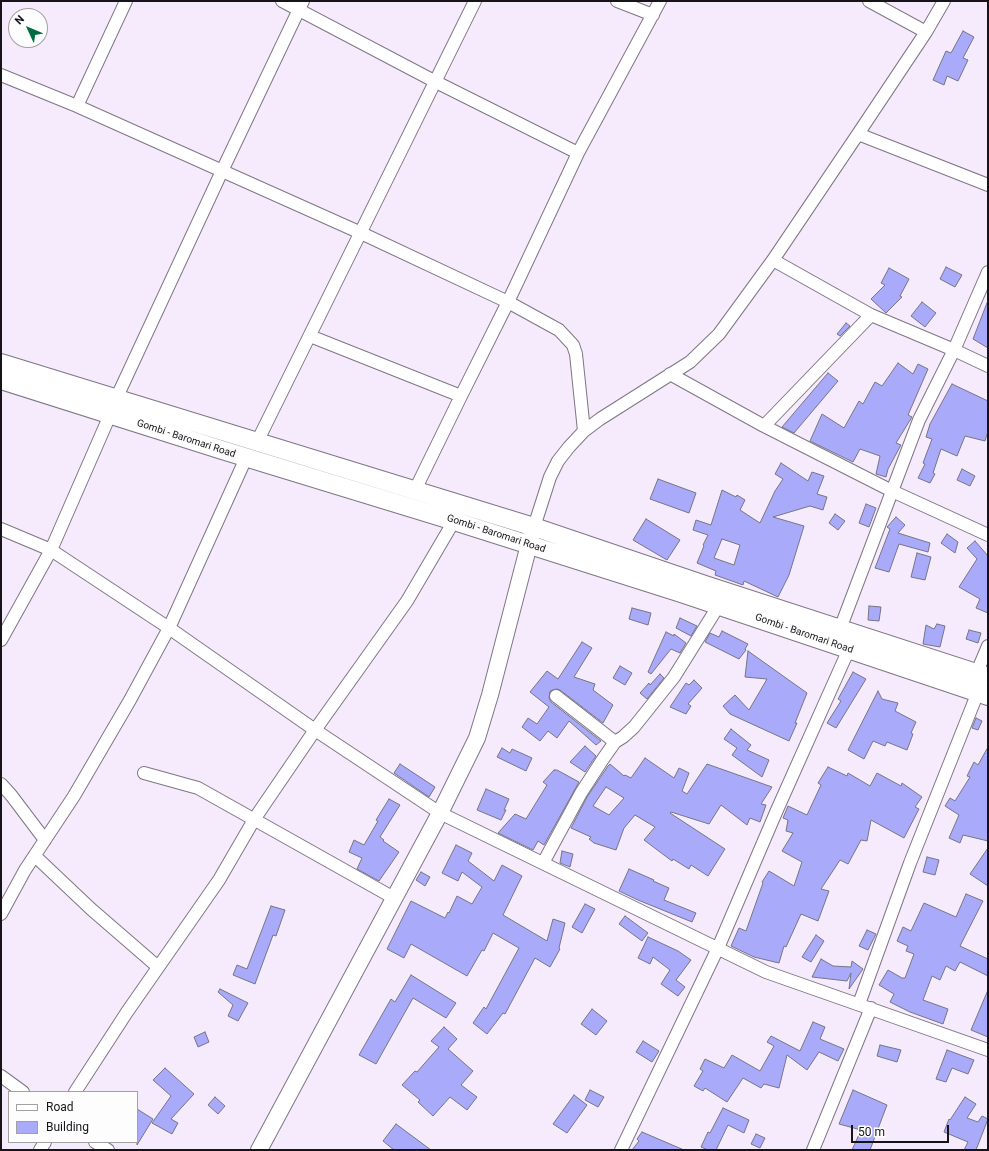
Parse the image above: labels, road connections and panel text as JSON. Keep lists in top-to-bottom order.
{
  "streets": {
    "main road": ["Gombi - Baromari Road"]
  },
  "legend": ["Road", "Building"],
  "scale_bar": "50 m",
  "north": "top left"
}
